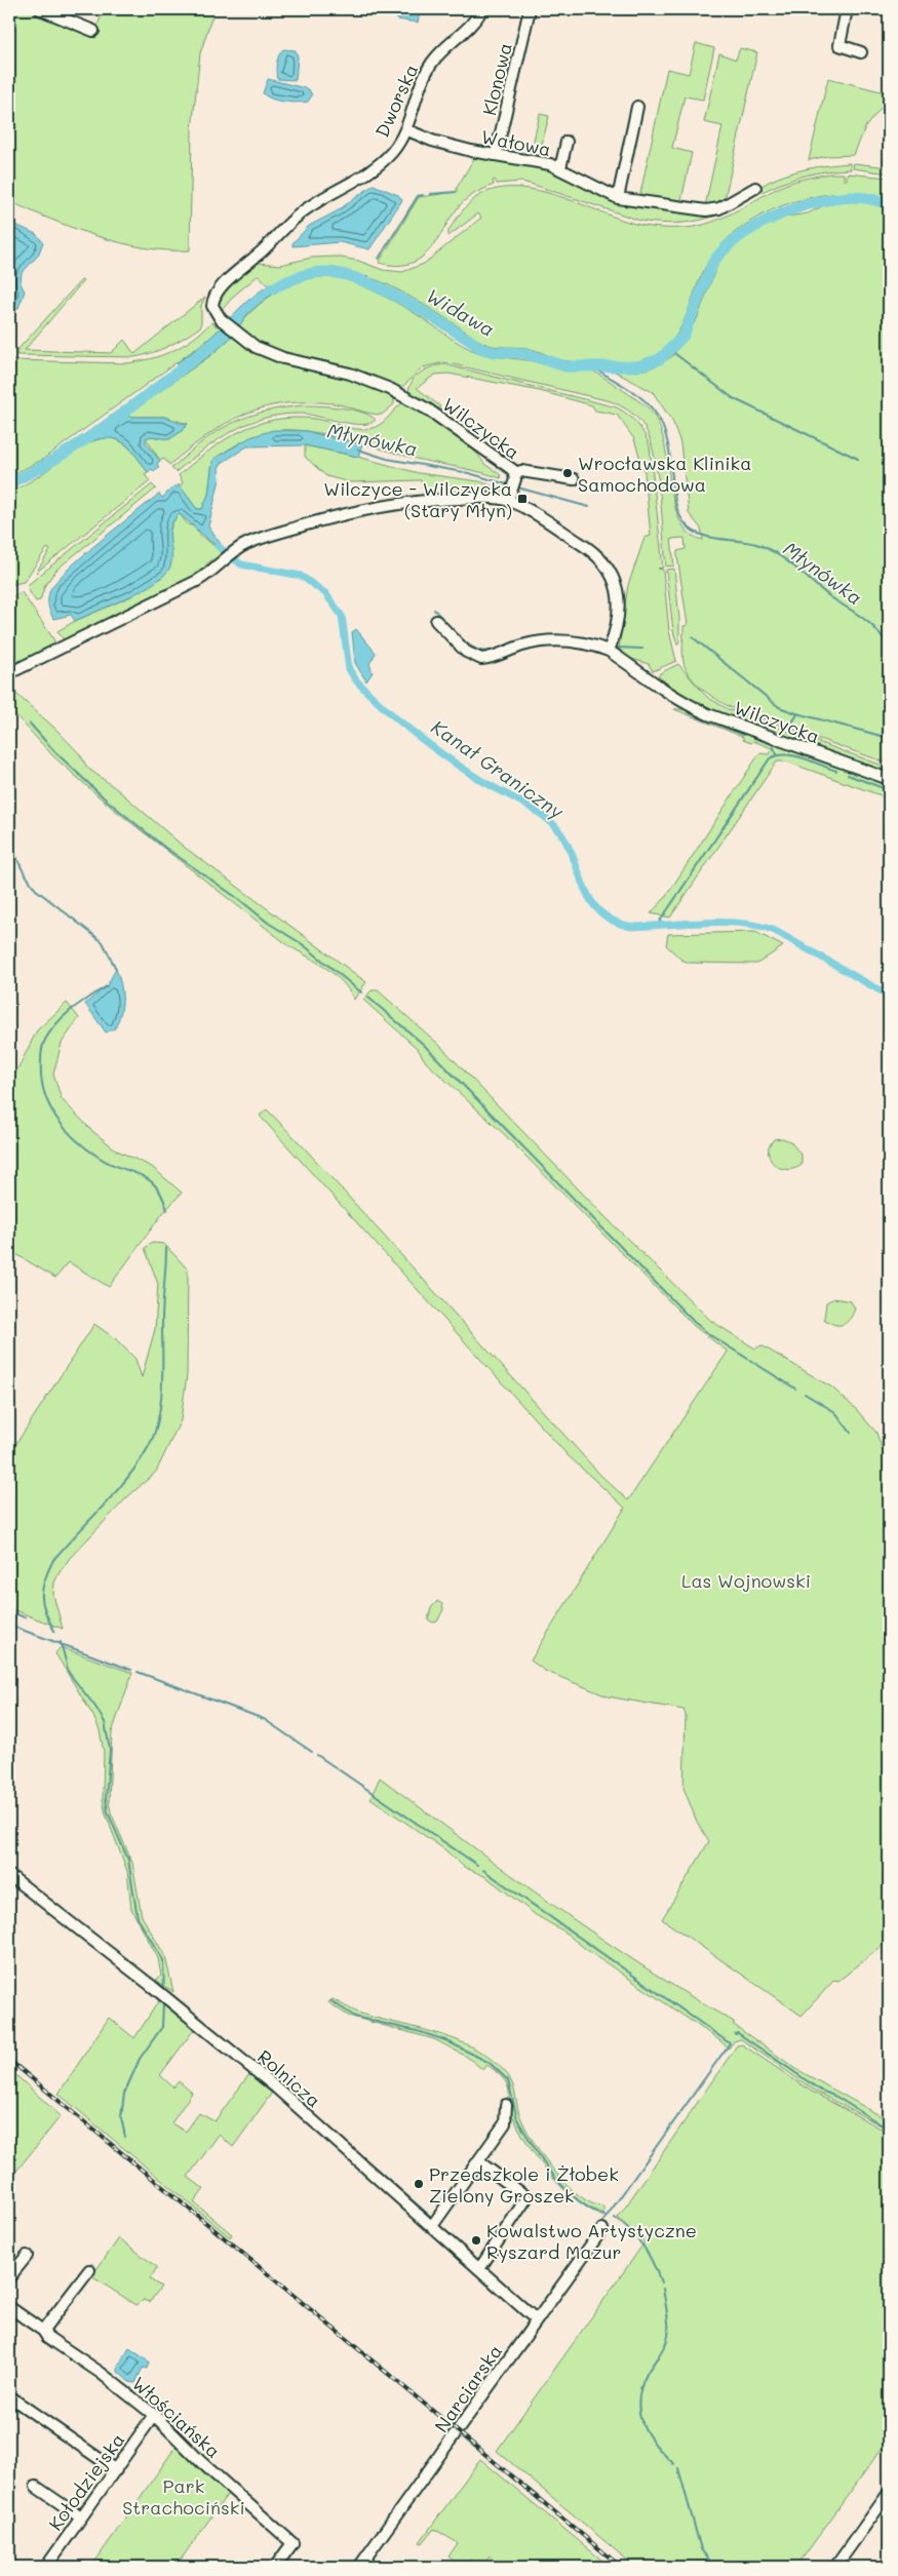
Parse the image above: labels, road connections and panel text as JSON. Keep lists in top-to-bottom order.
{
  "streets": {
    "street": [
      "Klonowa",
      "Dworska",
      "Wałowa",
      "Wilczycka",
      "Rolnicza",
      "Narciarska",
      "Włościańska",
      "Kołodziejska"
    ]
  },
  "crossings": [
    ["Klonowa", "Wałowa"],
    ["Dworska", "Wałowa"],
    ["Dworska", "Wilczycka"],
    ["Rolnicza", "Narciarska"],
    ["Włościańska", "Kołodziejska"]
  ],
  "water": ["Widawa", "Młynówka", "Kanał Graniczny"],
  "parks": ["Las Wojnowski", "Park Strachociński"],
  "places": {
    "other": ["Wrocławska Klinika Samochodowa", "Przedszkole i Żłobek Zielony Groszek", "Kowalstwo Artystyczne Ryszard Mazur"],
    "transit": ["Wilczyce - Wilczycka (Stary Młyn)"]
  }
}
